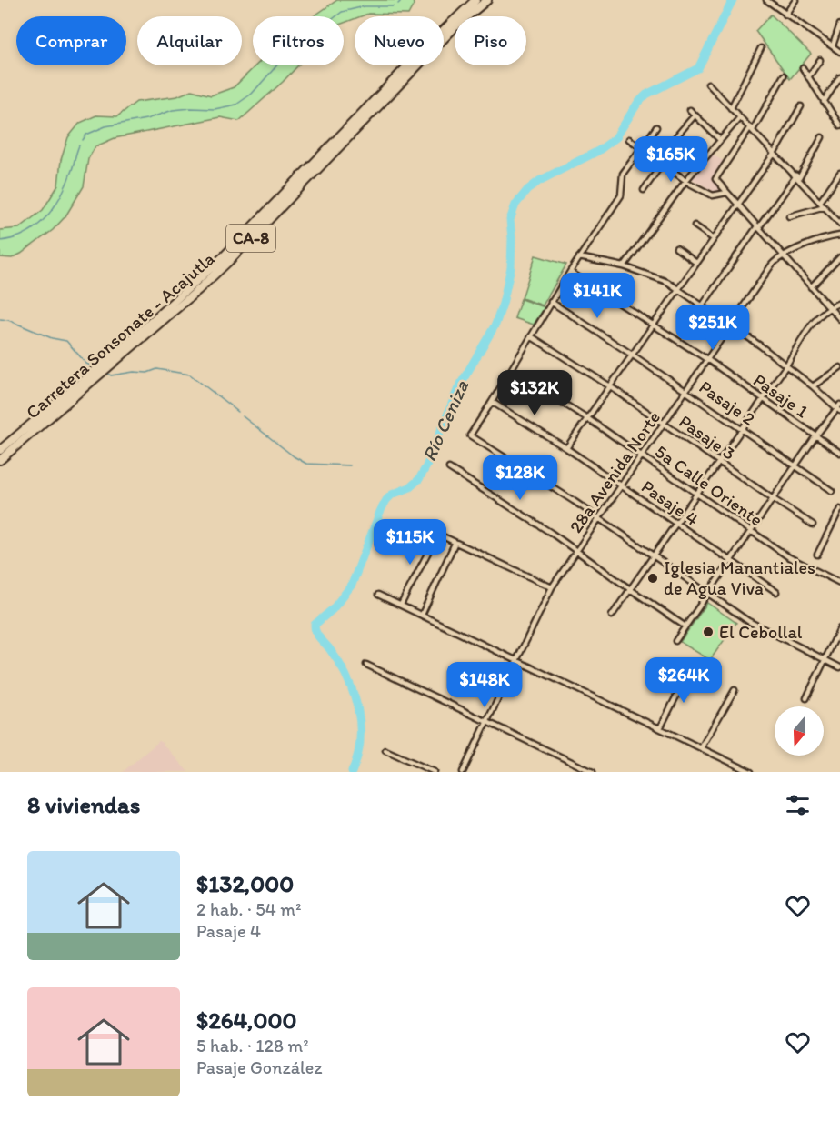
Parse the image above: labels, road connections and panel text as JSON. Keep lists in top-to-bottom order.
{
  "streets": {
    "highway": ["CA-8", "Carretera Sonsonate - Acajutla"],
    "street": [
      "Pasaje 1",
      "Pasaje 2",
      "Pasaje 3",
      "28a Avenida Norte",
      "5a Calle Oriente",
      "Pasaje 4"
    ]
  },
  "crossings": [
    ["Pasaje 1", "28a Avenida Norte"],
    ["Pasaje 2", "28a Avenida Norte"],
    ["Pasaje 3", "28a Avenida Norte"],
    ["28a Avenida Norte", "5a Calle Oriente"],
    ["28a Avenida Norte", "Pasaje 4"]
  ],
  "water": ["Río Ceniza"],
  "places": ["Iglesia Manantiales de Agua Viva", "El Cebollal"],
  "north": "bottom",
  "page": {
    "chip": [
      "Comprar",
      "Alquilar",
      "Filtros",
      "Nuevo",
      "Piso"
    ],
    "price": [
      "$165K",
      "$141K",
      "$251K",
      "$132K",
      "$128K",
      "$115K",
      "$264K",
      "$148K"
    ],
    "heading": "8 viviendas",
    "list": [
      {
        "name": "$132,000",
        "note": "2 hab. · 54 m² · Pasaje 4"
      },
      {
        "name": "$264,000",
        "note": "5 hab. · 128 m² · Pasaje González"
      }
    ]
  }
}
